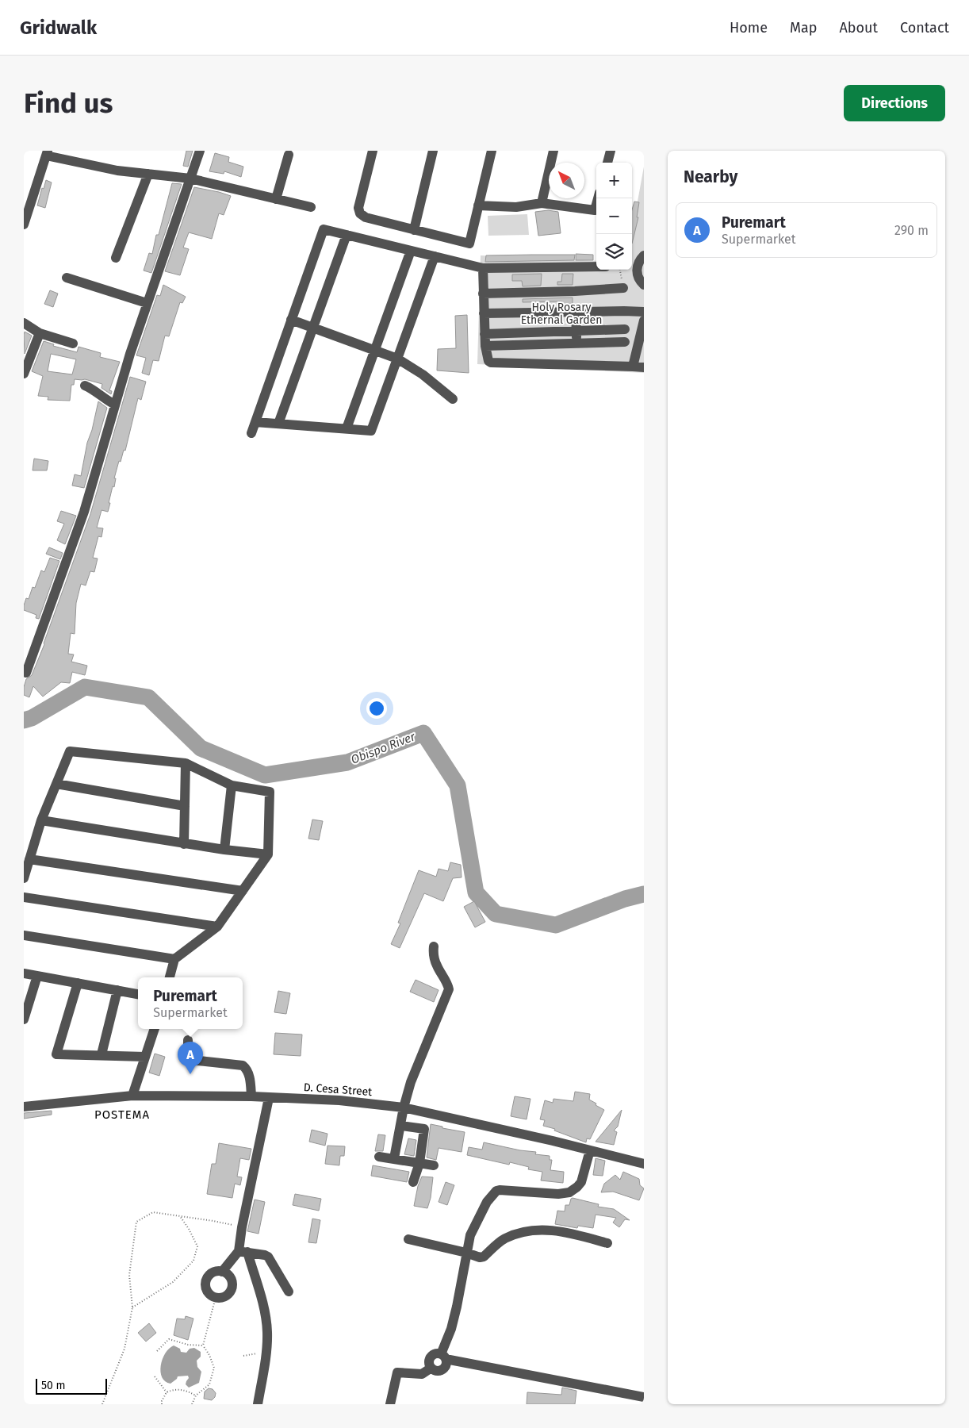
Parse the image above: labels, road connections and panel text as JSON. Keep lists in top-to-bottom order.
{
  "streets": {
    "street": ["D. Cesa Street"]
  },
  "districts": ["POSTEMA"],
  "water": ["Obispo River"],
  "parks": ["Holy Rosary Ethernal Garden"],
  "scale_bar": "50 m",
  "north": "top left",
  "page": {
    "header": "Gridwalk",
    "nav": [
      "Home",
      "Map",
      "About",
      "Contact"
    ],
    "buttons": "Directions",
    "title": "Find us",
    "heading": "Nearby",
    "map_buttons": ["+", "−"],
    "list": [
      {
        "mark": "A",
        "name": "Puremart",
        "note": "Supermarket",
        "value": "290 m"
      }
    ],
    "popup": ["Puremart", "Supermarket"],
    "pins": "A",
    "scale": "50 m"
  }
}
